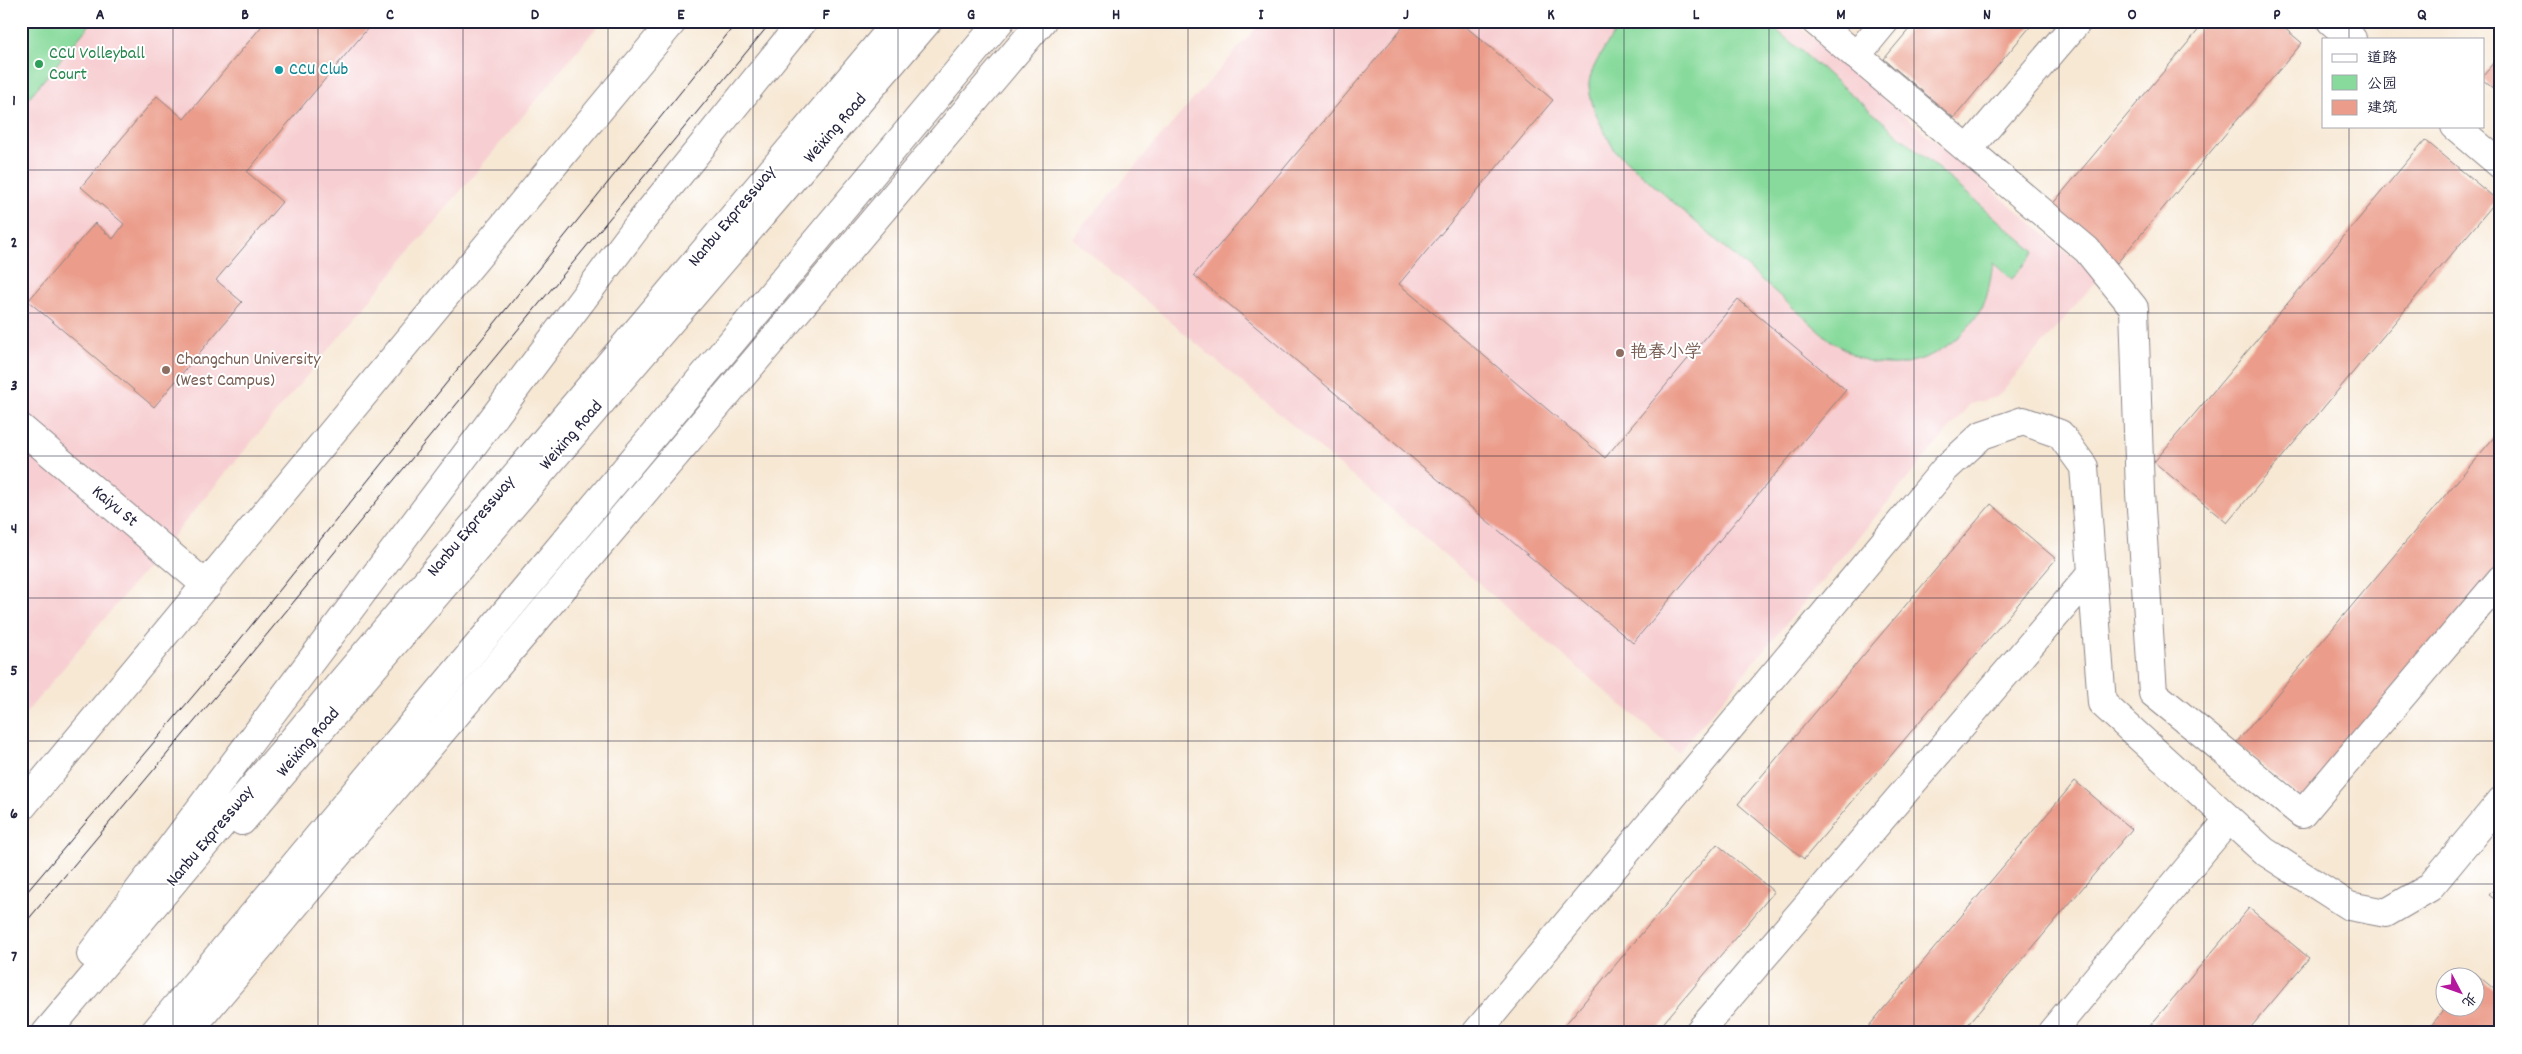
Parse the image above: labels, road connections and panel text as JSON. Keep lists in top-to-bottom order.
{
  "streets": {
    "main road": ["Weixing Road", "Nanbu Expressway", "Kaiyu St"]
  },
  "places": [
    "CCU Volleyball Court",
    "CCU Club",
    "艳春小学",
    "Changchun University (West Campus)"
  ],
  "legend": ["道路", "公园", "建筑"],
  "north": "bottom right",
  "grid": {
    "columns": [
      "A",
      "B",
      "C",
      "D",
      "E",
      "F",
      "G",
      "H",
      "I",
      "J",
      "K",
      "L",
      "M",
      "N",
      "O",
      "P",
      "Q"
    ],
    "rows": [
      "1",
      "2",
      "3",
      "4",
      "5",
      "6",
      "7"
    ]
  }
}
